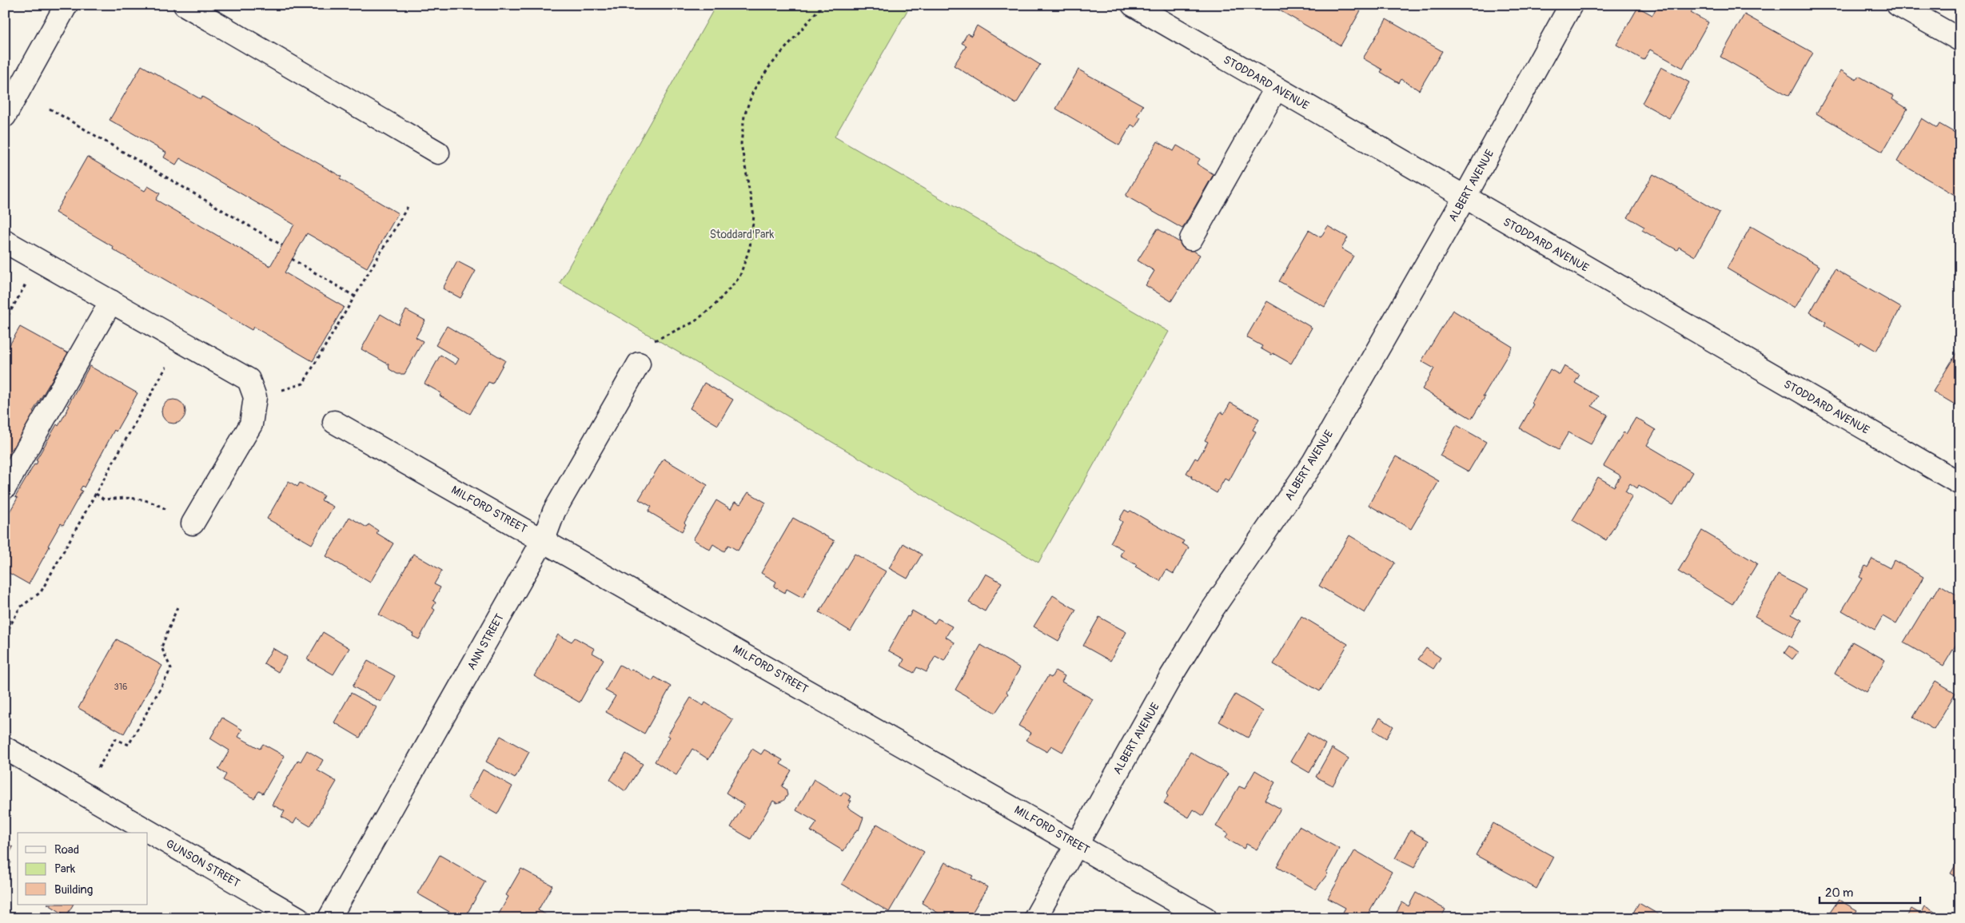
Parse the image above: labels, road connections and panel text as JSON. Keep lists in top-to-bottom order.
{
  "streets": {
    "street": [
      "STODDARD AVENUE",
      "ALBERT AVENUE",
      "MILFORD STREET",
      "ANN STREET",
      "GUNSON STREET"
    ]
  },
  "crossings": [
    ["STODDARD AVENUE", "ALBERT AVENUE"],
    ["ALBERT AVENUE", "MILFORD STREET"],
    ["MILFORD STREET", "ANN STREET"]
  ],
  "parks": ["Stoddard Park"],
  "house_numbers": ["316"],
  "legend": ["Road", "Park", "Building"],
  "scale_bar": "20 m"
}
